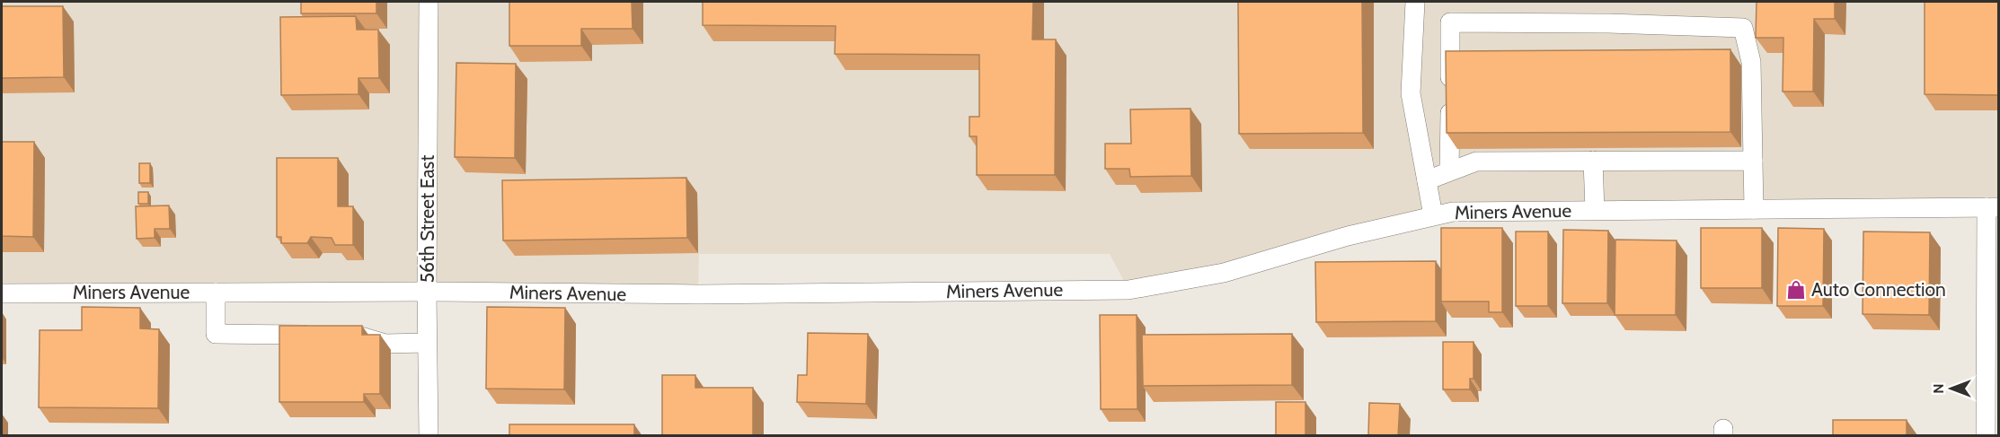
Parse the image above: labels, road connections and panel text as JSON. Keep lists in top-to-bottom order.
{
  "streets": {
    "street": ["Miners Avenue", "56th Street East"]
  },
  "crossings": [
    ["Miners Avenue", "56th Street East"]
  ],
  "places": {
    "shop": ["Auto Connection"]
  },
  "north": "left"
}
